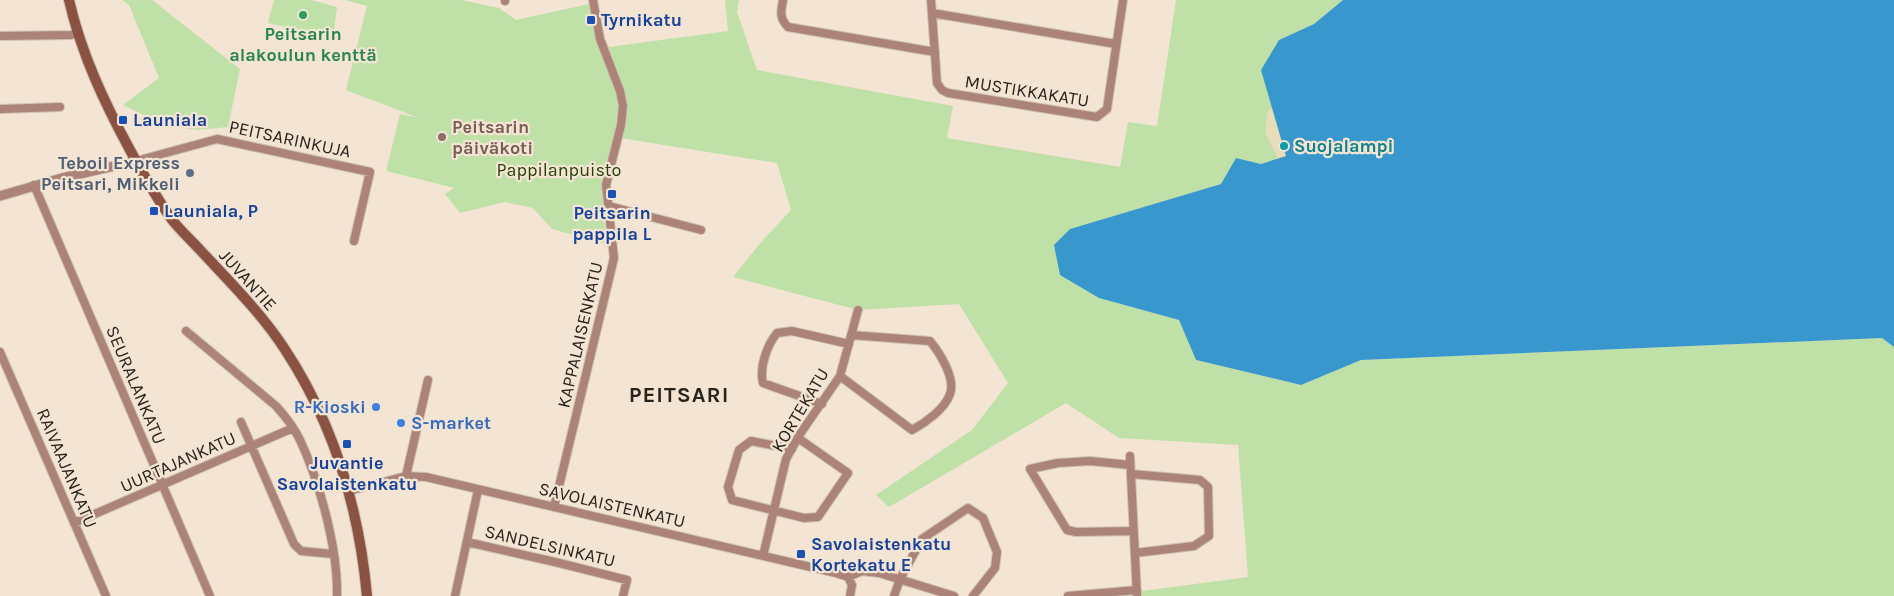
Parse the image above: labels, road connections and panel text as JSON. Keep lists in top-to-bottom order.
{
  "streets": {
    "main road": ["JUVANTIE"],
    "street": [
      "MUSTIKKAKATU",
      "PEITSARINKUJA",
      "KAPPALAISENKATU",
      "SEURALANKATU",
      "KORTEKATU",
      "UURTAJANKATU",
      "RAIVAAJANKATU",
      "SAVOLAISTENKATU",
      "SANDELSINKATU"
    ]
  },
  "crossings": [
    ["PEITSARINKUJA", "JUVANTIE"],
    ["JUVANTIE", "SAVOLAISTENKATU"],
    ["KAPPALAISENKATU", "SAVOLAISTENKATU"],
    ["SEURALANKATU", "UURTAJANKATU"],
    ["KORTEKATU", "SAVOLAISTENKATU"],
    ["UURTAJANKATU", "RAIVAAJANKATU"]
  ],
  "districts": ["PEITSARI"],
  "parks": ["Pappilanpuisto"],
  "places": {
    "other": [
      "Peitsarin alakoulun kenttä",
      "Peitsarin päiväkoti",
      "Suojalampi",
      "Teboil Express Peitsari, Mikkeli",
      "R-Kioski",
      "S-market"
    ],
    "transit": [
      "Tyrnikatu",
      "Launiala",
      "Peitsarin pappila L",
      "Launiala, P",
      "Juvantie Savolaistenkatu",
      "Savolaistenkatu Kortekatu E"
    ]
  }
}
